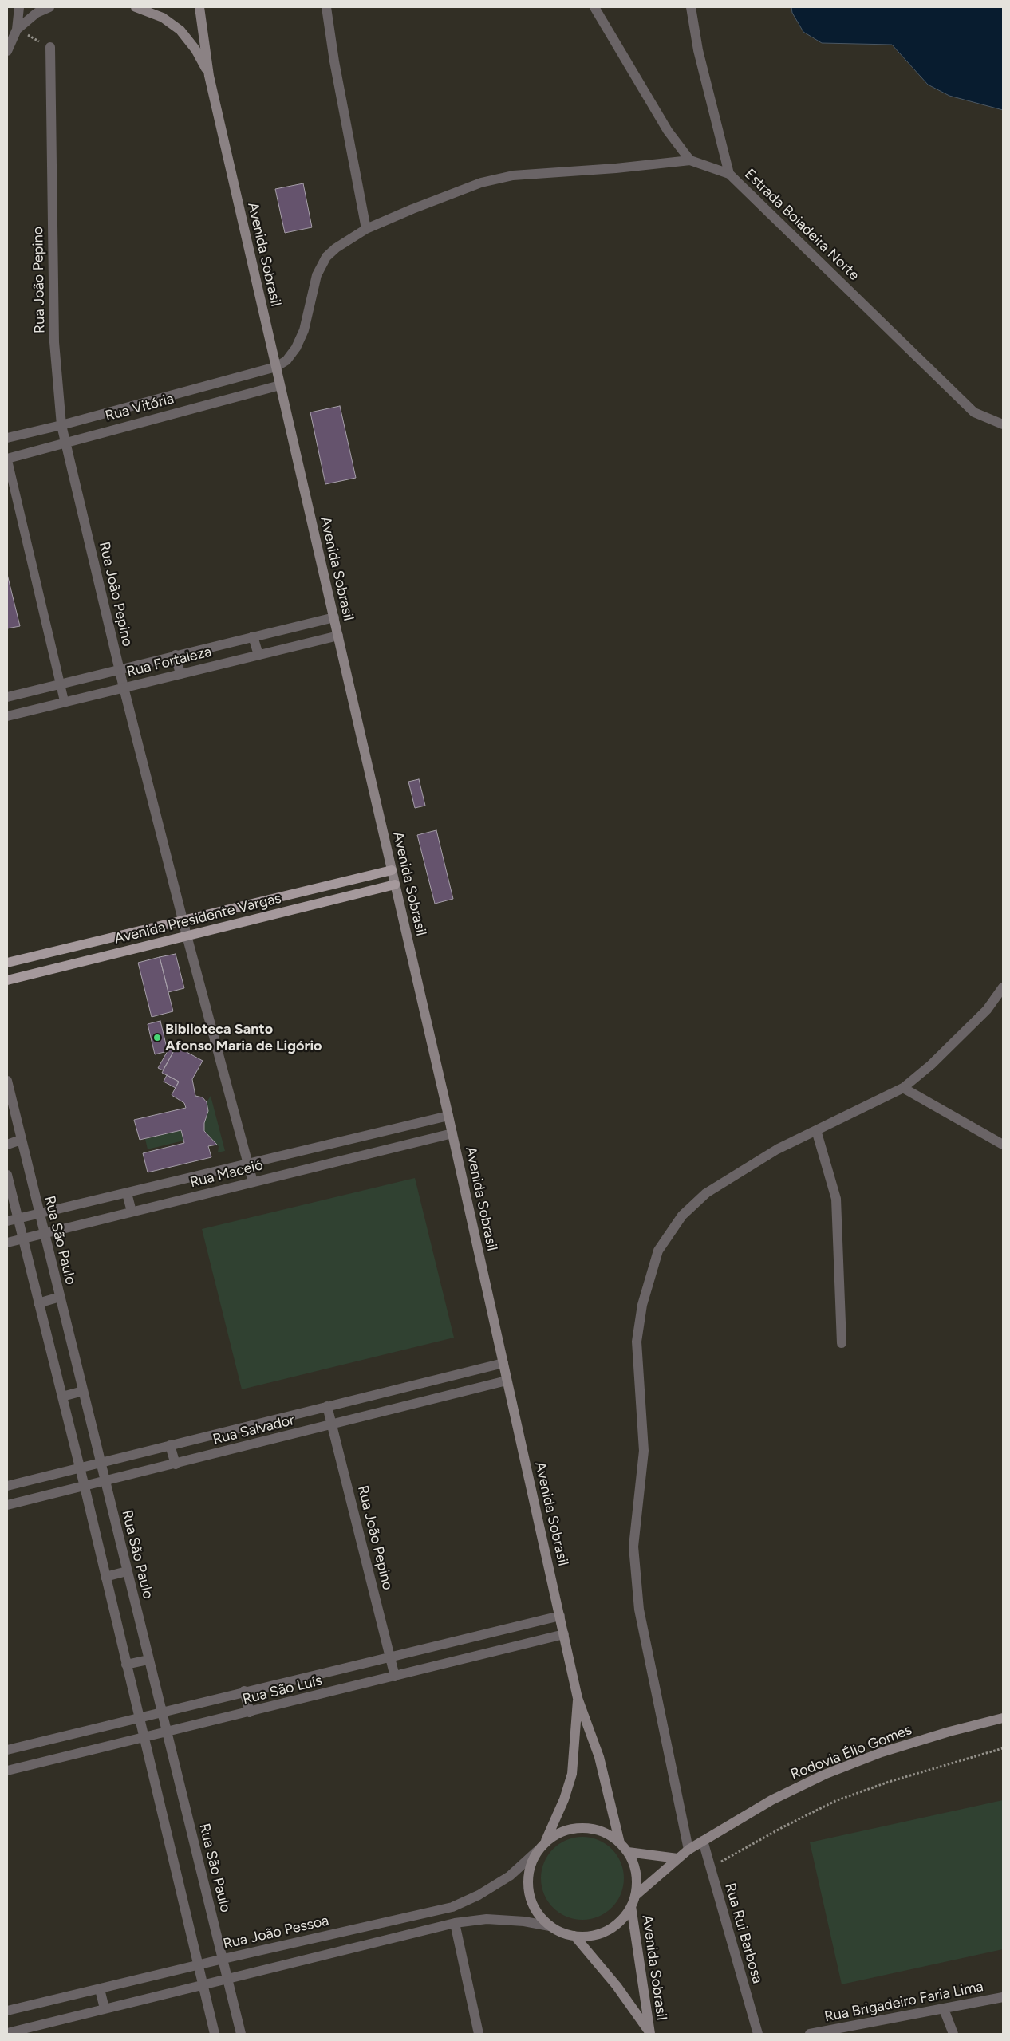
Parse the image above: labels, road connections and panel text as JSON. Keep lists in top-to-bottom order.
{
  "streets": {
    "main road": ["Avenida Sobrasil", "Avenida Presidente Vargas", "Rodovia Élio Gomes"],
    "street": [
      "Estrada Boiadeira Norte",
      "Rua João Pepino",
      "Rua Vitória",
      "Rua Fortaleza",
      "Rua Maceió",
      "Rua São Paulo",
      "Rua Salvador",
      "Rua São Luís",
      "Rua João Pessoa",
      "Rua Rui Barbosa",
      "Rua Brigadeiro Faria Lima"
    ]
  },
  "crossings": [
    ["Avenida Sobrasil", "Rua Vitória"],
    ["Avenida Sobrasil", "Rua Fortaleza"],
    ["Avenida Sobrasil", "Avenida Presidente Vargas"],
    ["Avenida Sobrasil", "Rua Maceió"],
    ["Avenida Sobrasil", "Rua Salvador"],
    ["Avenida Sobrasil", "Rua São Luís"],
    ["Avenida Sobrasil", "Rodovia Élio Gomes"],
    ["Avenida Sobrasil", "Rua João Pessoa"],
    ["Rua João Pepino", "Rua Vitória"],
    ["Rua João Pepino", "Rua Fortaleza"],
    ["Rua João Pepino", "Avenida Presidente Vargas"],
    ["Rua João Pepino", "Rua Maceió"],
    ["Rua João Pepino", "Rua Salvador"],
    ["Rua João Pepino", "Rua São Luís"],
    ["Rua Maceió", "Rua São Paulo"],
    ["Rua São Paulo", "Rua Salvador"],
    ["Rua São Paulo", "Rua São Luís"],
    ["Rua São Paulo", "Rua João Pessoa"],
    ["Rodovia Élio Gomes", "Rua João Pessoa"],
    ["Rodovia Élio Gomes", "Rua Rui Barbosa"]
  ],
  "places": ["Biblioteca Santo Afonso Maria de Ligório"]
}
